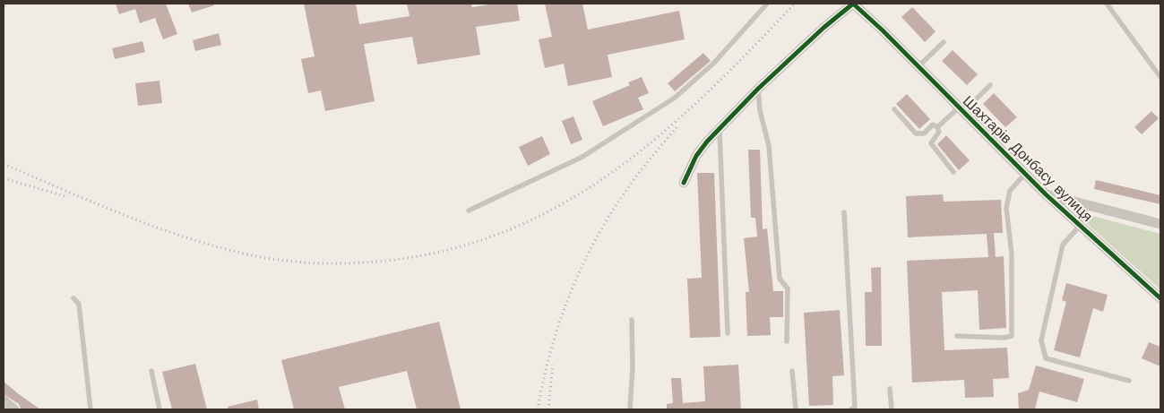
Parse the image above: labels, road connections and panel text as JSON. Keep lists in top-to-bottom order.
{
  "streets": {
    "street": ["Шахтарів Донбасу вулиця"]
  }
}
